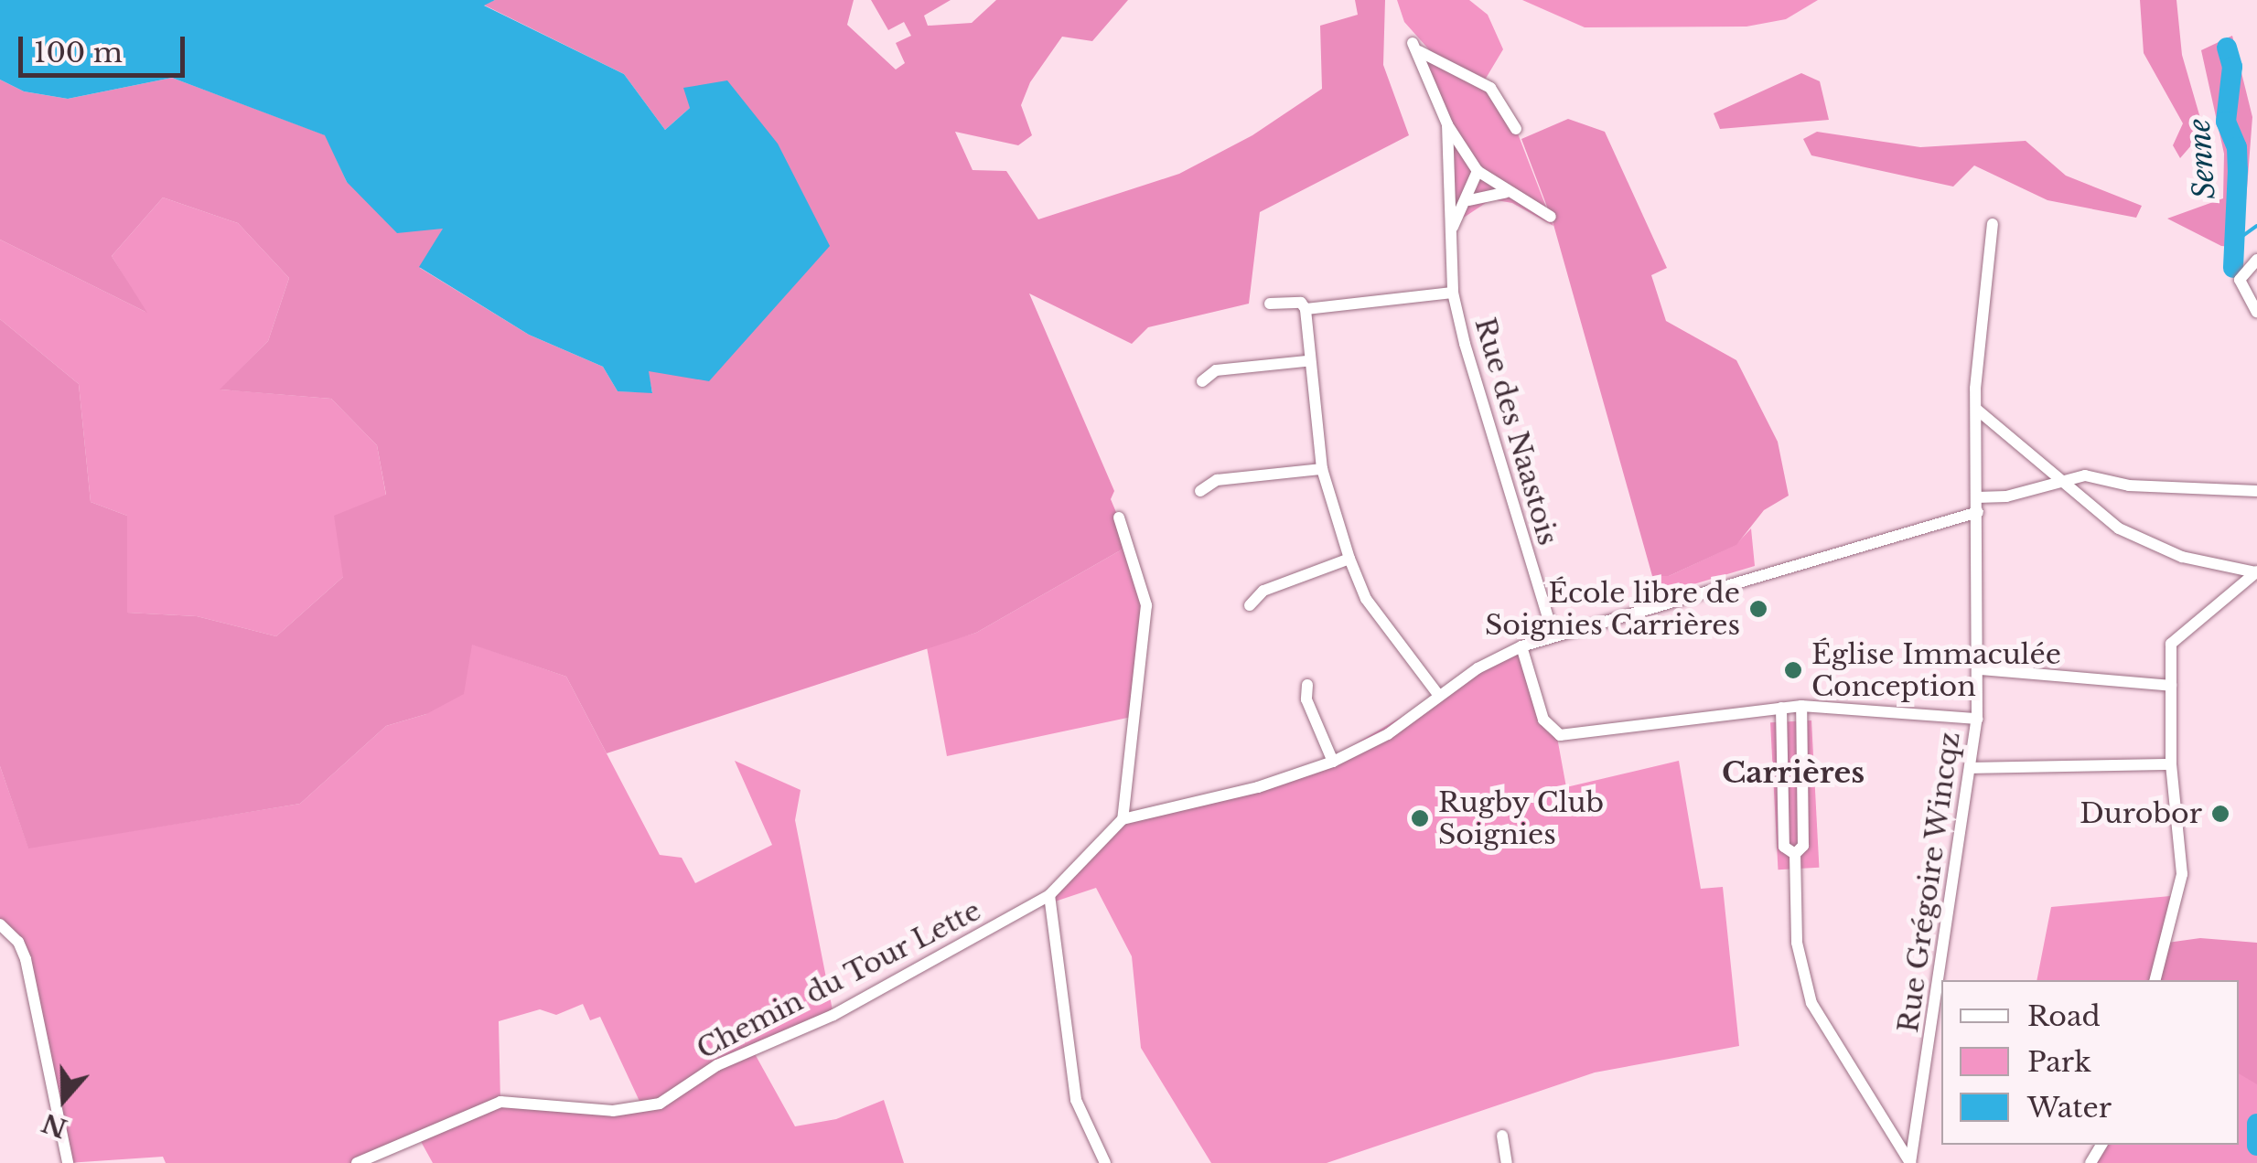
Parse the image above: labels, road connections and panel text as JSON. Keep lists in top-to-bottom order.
{
  "streets": {
    "street": ["Rue des Naastois", "Rue Grégoire Wincqz", "Chemin du Tour Lette"]
  },
  "districts": ["Carrières"],
  "water": ["Senne"],
  "places": [
    "École libre de Soignies Carrières",
    "Église Immaculée Conception",
    "Durobor",
    "Rugby Club Soignies"
  ],
  "legend": ["Road", "Park", "Water"],
  "scale_bar": "100 m",
  "north": "bottom"
}
